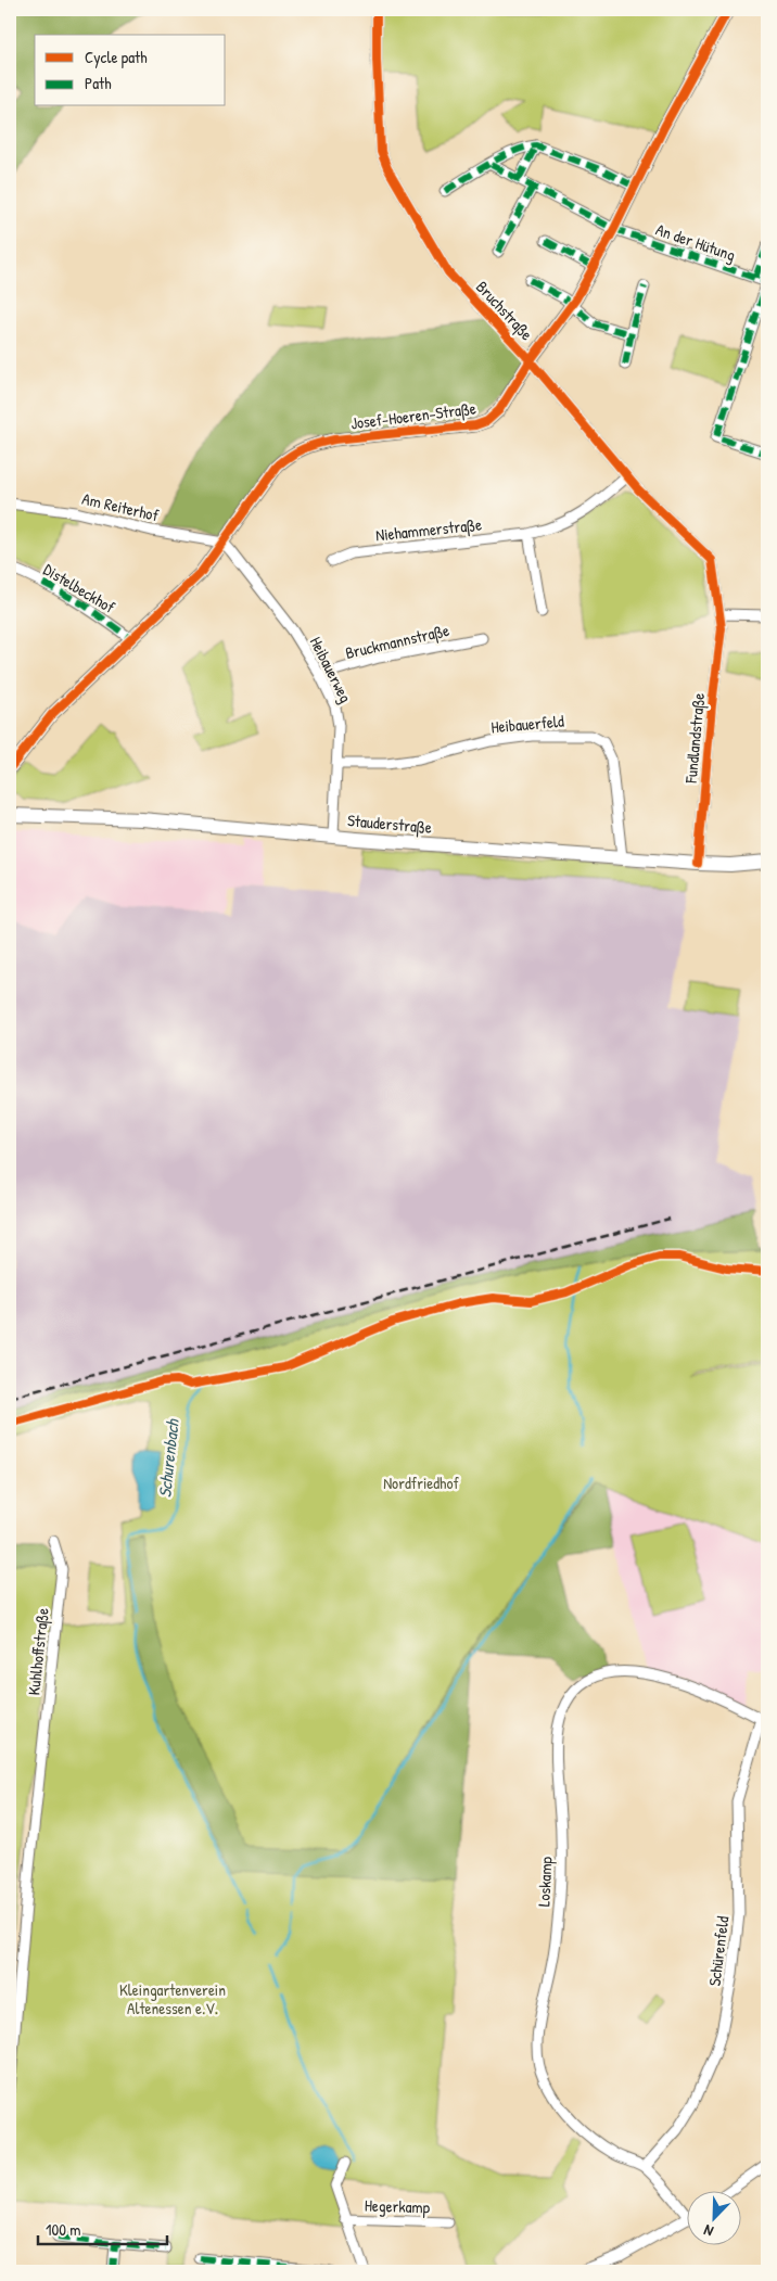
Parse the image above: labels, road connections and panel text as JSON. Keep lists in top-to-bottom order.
{
  "streets": {
    "main road": ["Stauderstraße"],
    "street": [
      "An der Hütung",
      "Bruchstraße",
      "Josef-Hoeren-Straße",
      "Am Reiterhof",
      "Niehammerstraße",
      "Distelbeckhof",
      "Bruckmannstraße",
      "Heibauerweg",
      "Heibauerfeld",
      "Fundlandstraße",
      "Kuhlhoffstraße",
      "Loskamp",
      "Schürenfeld",
      "Hegerkamp"
    ]
  },
  "crossings": [
    ["An der Hütung", "Josef-Hoeren-Straße"],
    ["Bruchstraße", "Josef-Hoeren-Straße"],
    ["Bruchstraße", "Niehammerstraße"],
    ["Bruchstraße", "Fundlandstraße"],
    ["Josef-Hoeren-Straße", "Am Reiterhof"],
    ["Josef-Hoeren-Straße", "Distelbeckhof"],
    ["Josef-Hoeren-Straße", "Heibauerweg"],
    ["Am Reiterhof", "Heibauerweg"],
    ["Bruckmannstraße", "Heibauerweg"],
    ["Heibauerweg", "Heibauerfeld"],
    ["Heibauerweg", "Stauderstraße"],
    ["Heibauerfeld", "Stauderstraße"],
    ["Fundlandstraße", "Stauderstraße"],
    ["Loskamp", "Schürenfeld"]
  ],
  "water": ["Schurenbach"],
  "parks": ["Nordfriedhof", "Kleingartenverein Altenessen e.V."],
  "legend": ["Cycle path", "Path"],
  "scale_bar": "100 m",
  "north": "bottom left"
}
